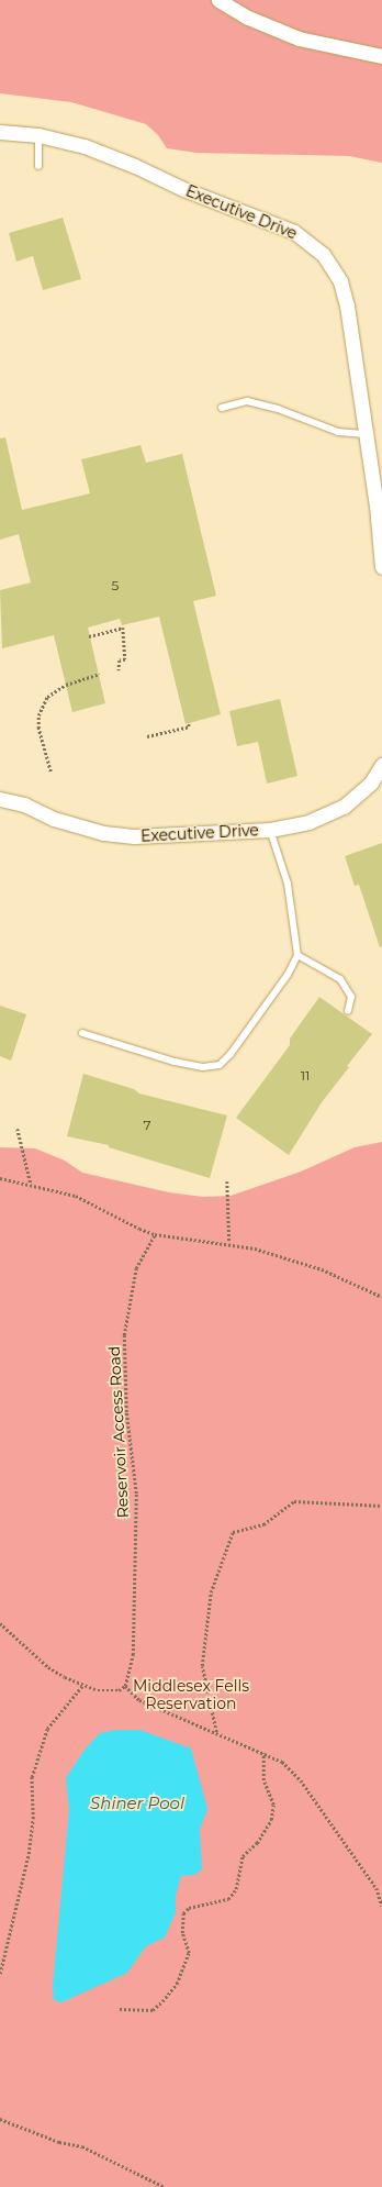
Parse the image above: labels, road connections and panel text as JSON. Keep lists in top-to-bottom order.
{
  "streets": {
    "street": ["Executive Drive"],
    "path": ["Reservoir Access Road"]
  },
  "water": ["Shiner Pool"],
  "parks": ["Middlesex Fells Reservation"],
  "house_numbers": ["5", "11", "7"]
}
